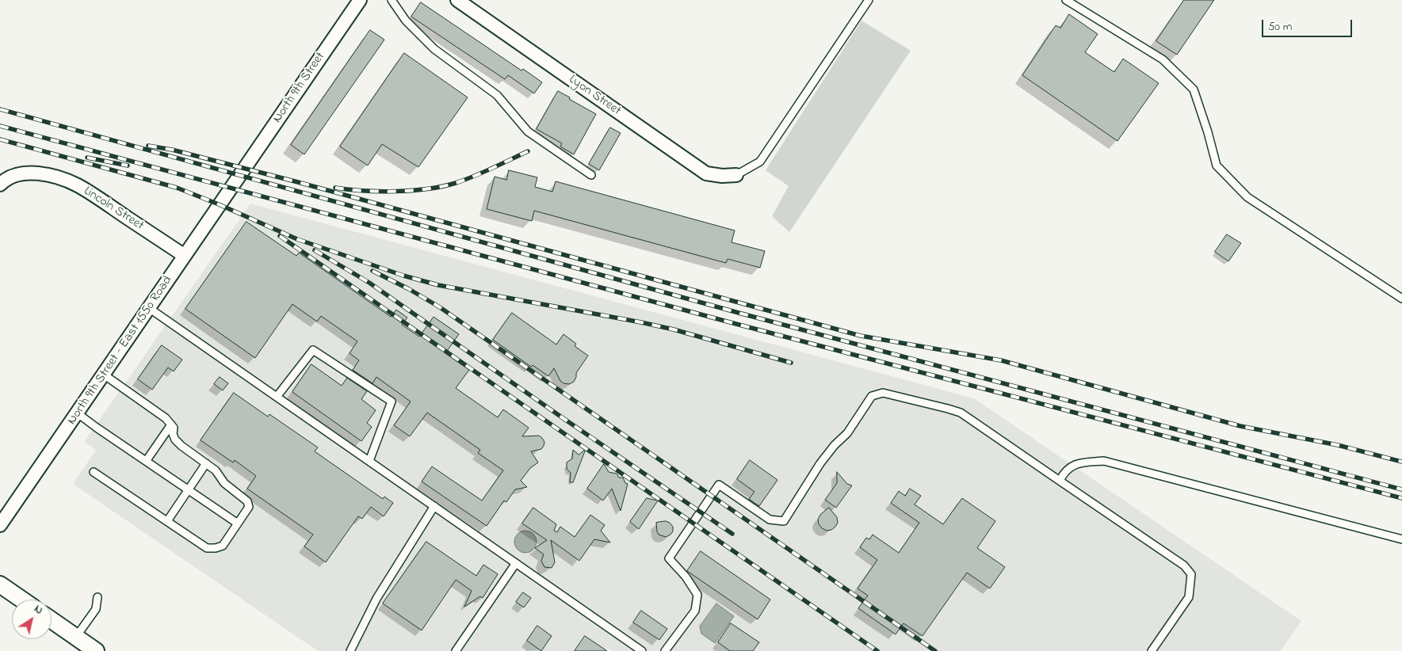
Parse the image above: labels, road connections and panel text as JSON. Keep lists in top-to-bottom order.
{
  "streets": {
    "street": [
      "North 9th Street",
      "Lyon Street",
      "Lincoln Street",
      "North 9th Street - East 1550 Road"
    ]
  },
  "crossings": [
    ["North 9th Street", "North 9th Street - East 1550 Road"],
    ["Lincoln Street", "North 9th Street - East 1550 Road"]
  ],
  "scale_bar": "50 m",
  "north": "top right"
}
